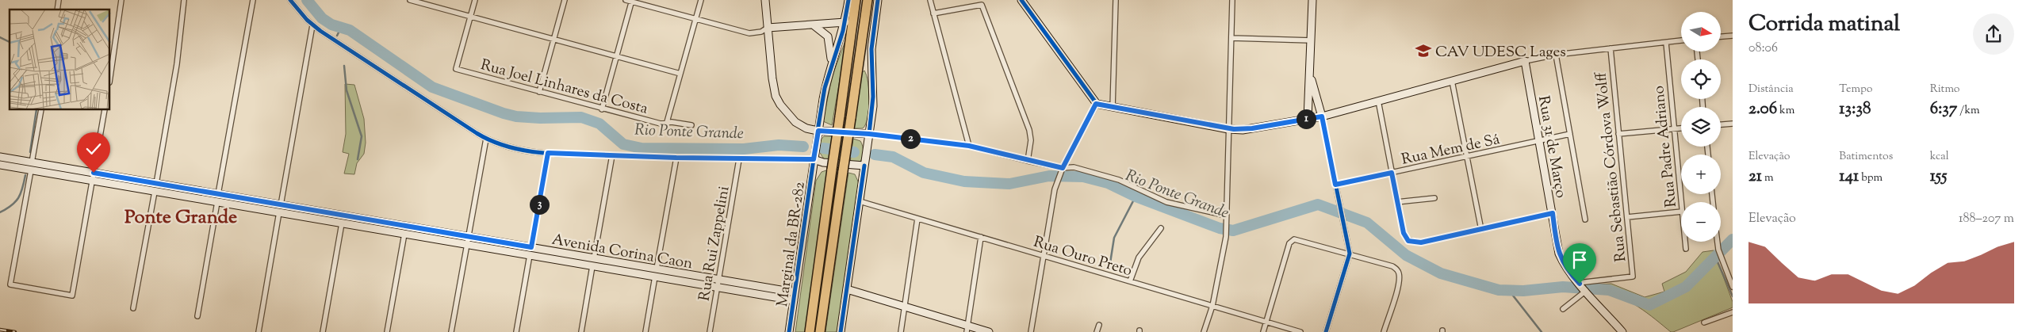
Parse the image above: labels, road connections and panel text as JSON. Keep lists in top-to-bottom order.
{
  "streets": {
    "main road": ["Rua 31 de Março", "Marginal da BR-282", "Avenida Corina Caon"],
    "street": [
      "Rua Joel Linhares da Costa",
      "Rua Padre Adriano",
      "Rua Mem de Sá",
      "Rua Sebastião Córdova Wolff",
      "Rua Rui Zappelini",
      "Rua Ouro Preto"
    ]
  },
  "crossings": [
    ["Rua 31 de Março", "Rua Mem de Sá"],
    ["Rua 31 de Março", "Rua Sebastião Córdova Wolff"],
    ["Rua Rui Zappelini", "Avenida Corina Caon"],
    ["Marginal da BR-282", "Avenida Corina Caon"]
  ],
  "districts": ["Ponte Grande"],
  "water": ["Rio Ponte Grande"],
  "places": {
    "school or university": ["CAV UDESC Lages"]
  },
  "north": "right",
  "page": {
    "heading": ["Corrida matinal", "08:06"],
    "map_buttons": ["+", "−"],
    "stats": [
      ["Distância", "2.06 km"],
      ["Tempo", "13:38"],
      ["Ritmo", "6:37 /km"],
      ["Elevação", "21 m"],
      ["Batimentos", "141 bpm"],
      ["kcal", "155"]
    ],
    "pins": ["1", "2", "3"],
    "chart": ["Elevação", "188–207 m"]
  }
}
